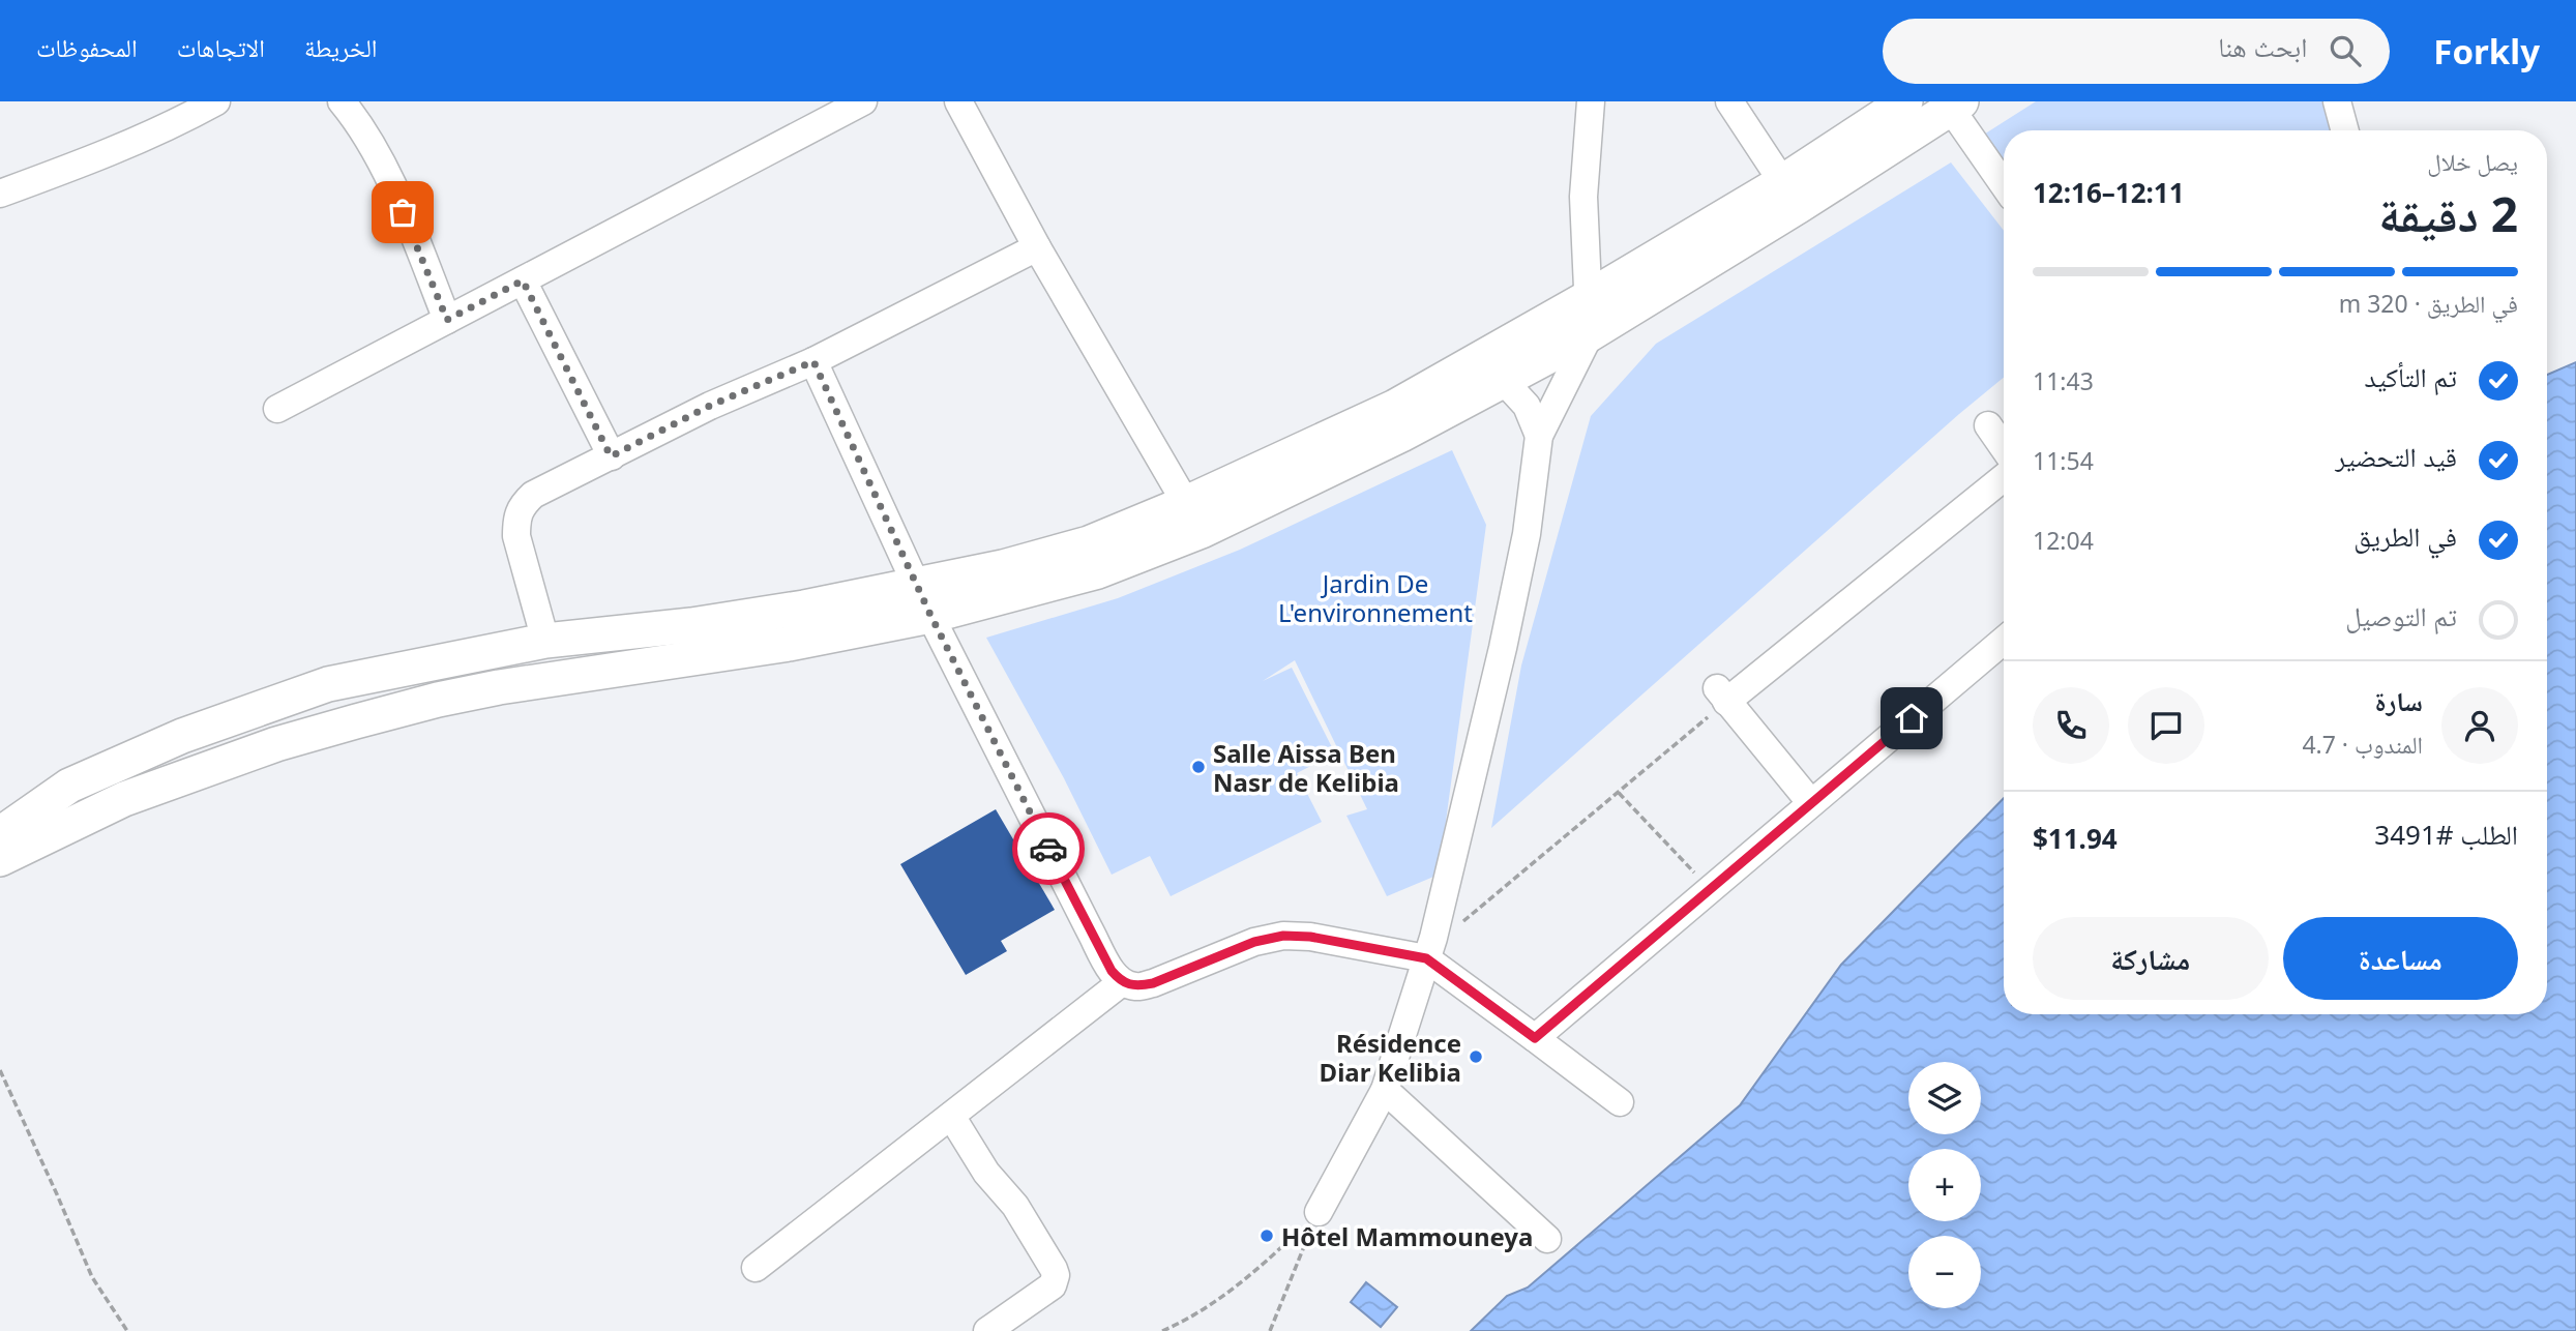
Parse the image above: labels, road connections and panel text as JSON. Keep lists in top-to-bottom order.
{
  "parks": ["Jardin De L'environnement"],
  "places": ["Salle Aissa Ben Nasr de Kelibia", "Résidence Diar Kelibia", "Hôtel Mammouneya"],
  "page": {
    "header": "Forkly",
    "search": "ابحث هنا",
    "nav": ["الخريطة", "الاتجاهات", "المحفوظات"],
    "heading": ["2 دقيقة", "يصل خلال", "12:11–12:16"],
    "panel": [
      "سارة",
      "المندوب · 4.7",
      "الطلب #3491",
      "$11.94"
    ],
    "bar": "في الطريق · 320 m",
    "list": [
      ["تم التأكيد", "11:43"],
      ["قيد التحضير", "11:54"],
      ["في الطريق", "12:04"],
      "تم التوصيل"
    ],
    "buttons": ["مساعدة", "مشاركة"],
    "map_buttons": ["+", "−"]
  }
}
